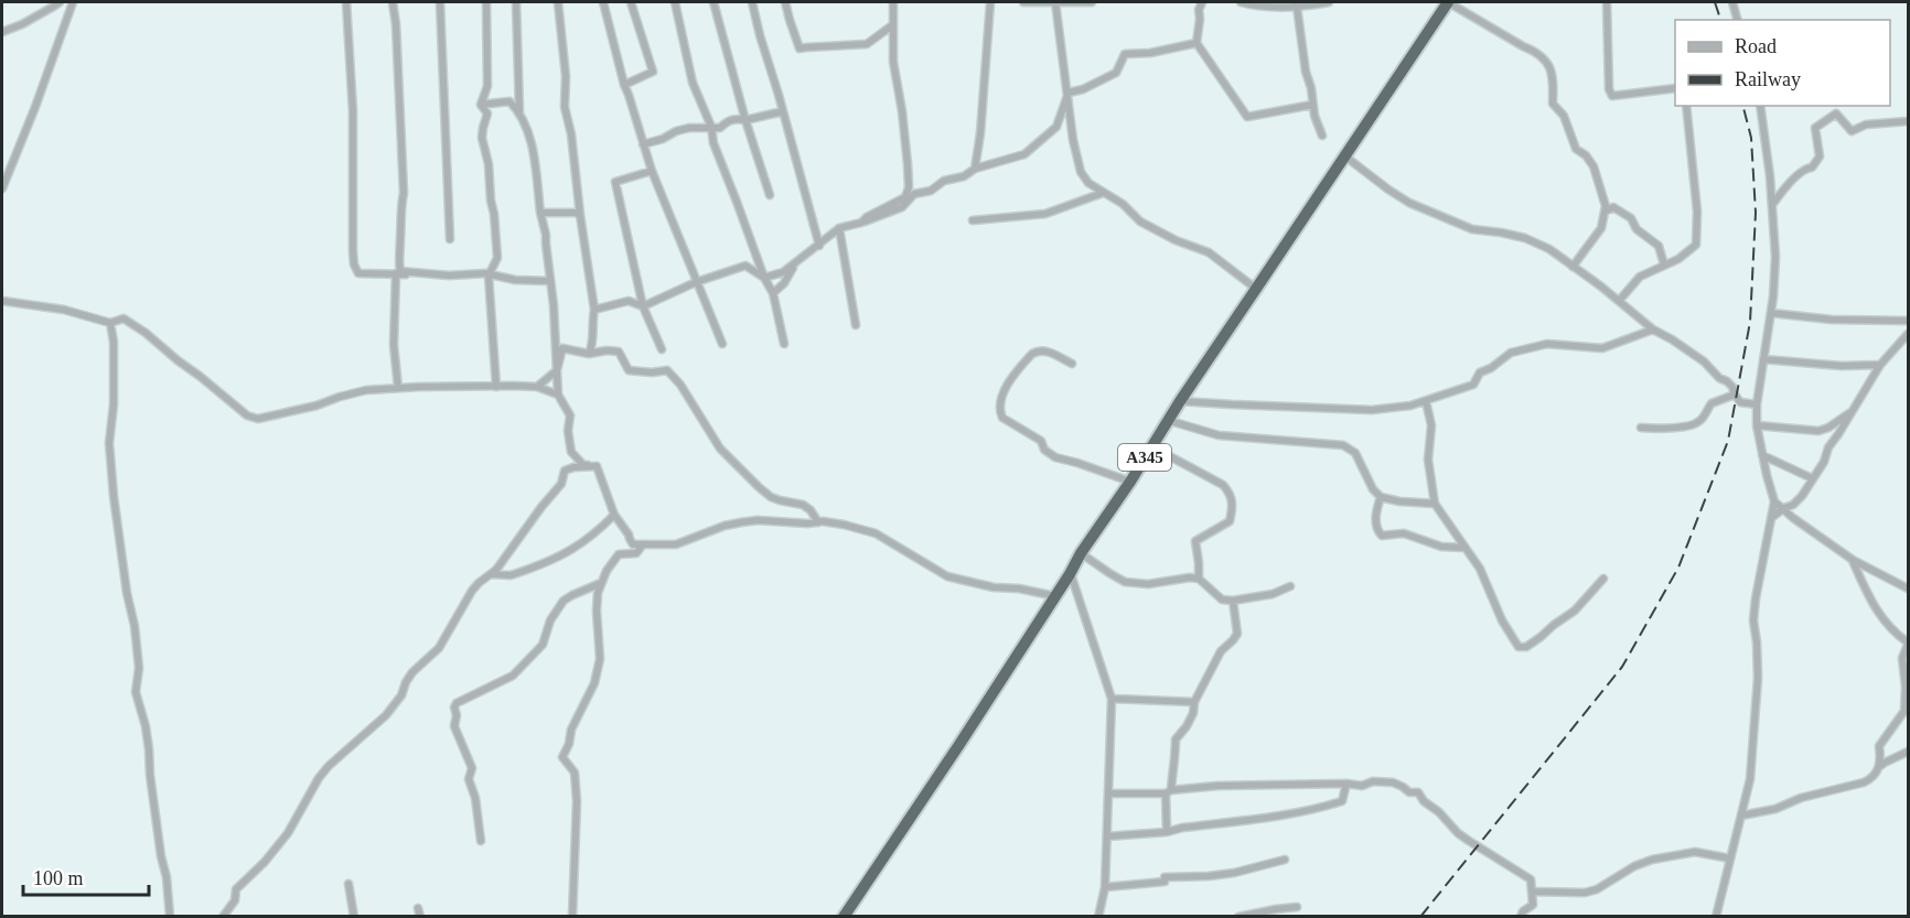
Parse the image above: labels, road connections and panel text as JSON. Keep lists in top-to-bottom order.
{
  "streets": {
    "highway": ["A345"]
  },
  "legend": ["Road", "Railway"],
  "scale_bar": "100 m"
}
